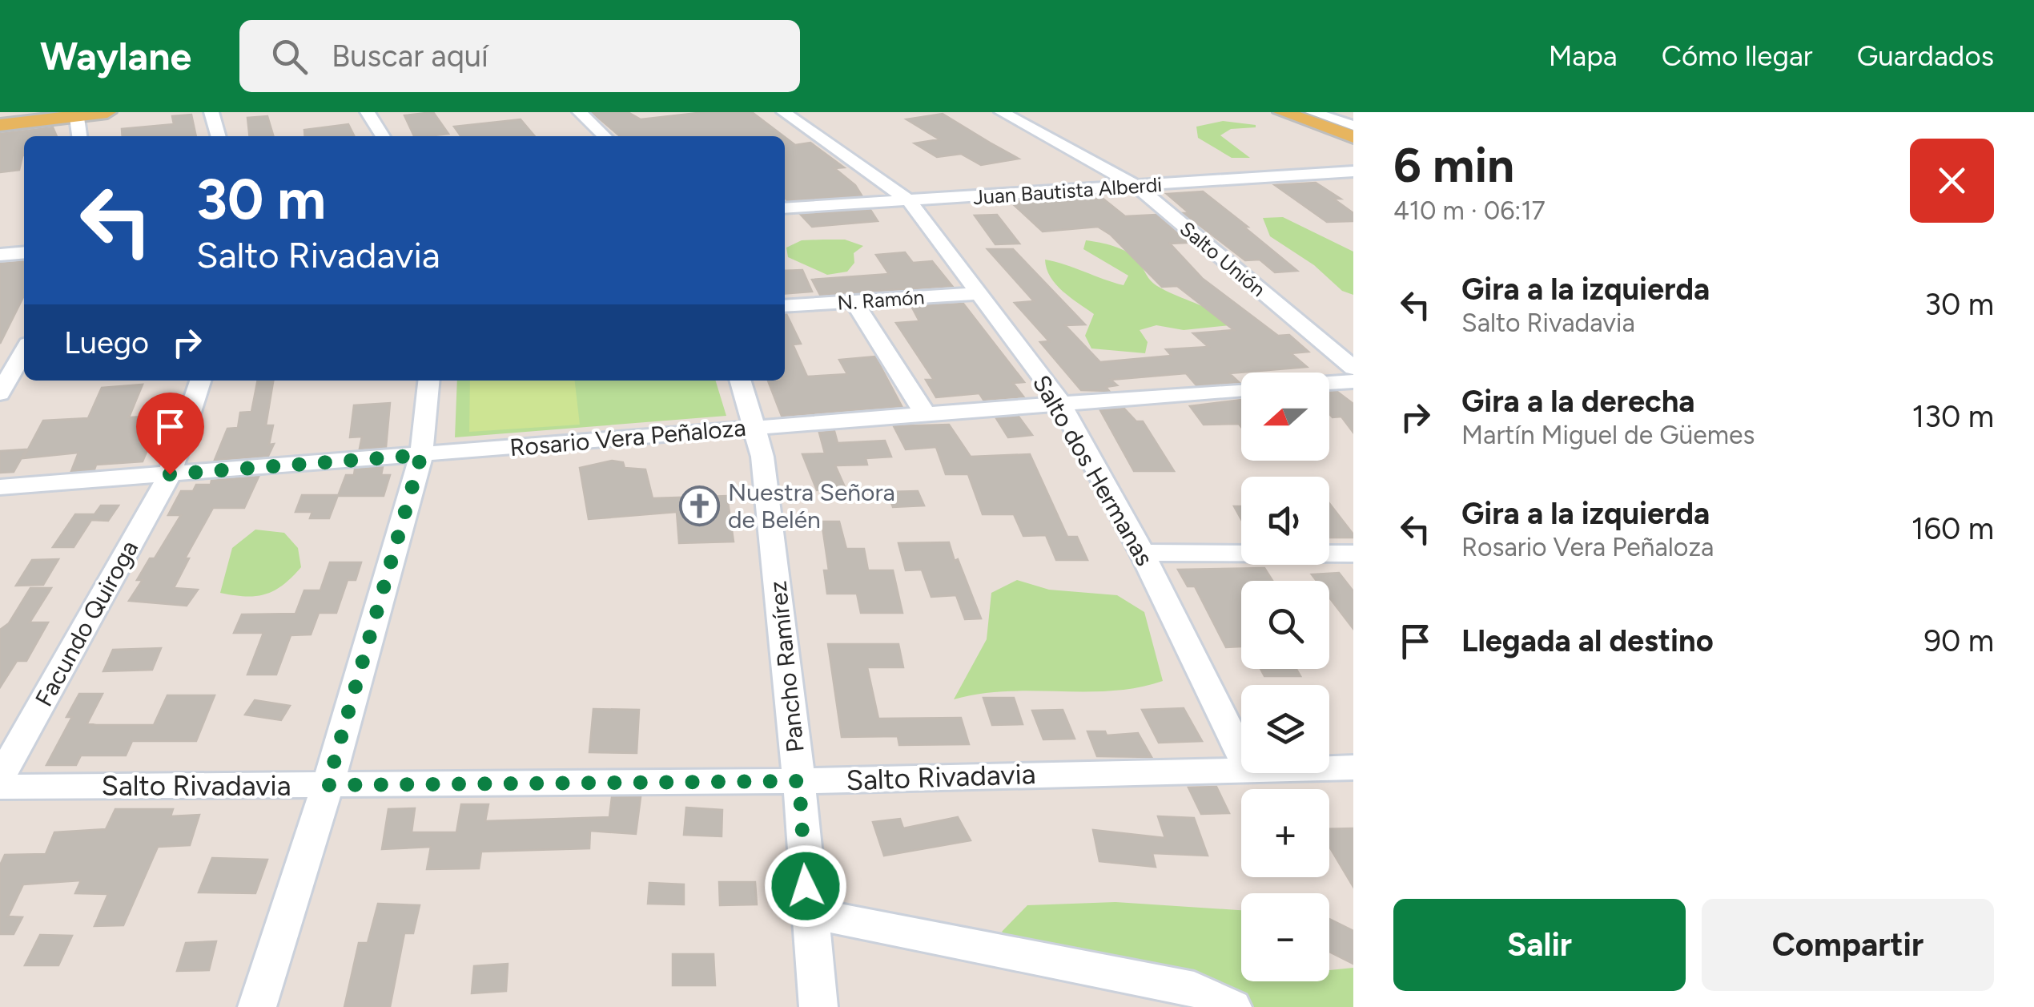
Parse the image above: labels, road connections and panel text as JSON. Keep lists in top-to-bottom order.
{
  "streets": {
    "street": [
      "Juan Bautista Alberdi",
      "Salto Unión",
      "N. Ramón",
      "Rosario Vera Peñaloza",
      "Salto dos Hermanas",
      "Facundo Quiroga",
      "Pancho Ramírez",
      "Salto Rivadavia"
    ]
  },
  "crossings": [
    ["Juan Bautista Alberdi", "Salto Unión"],
    ["Juan Bautista Alberdi", "Salto dos Hermanas"],
    ["N. Ramón", "Salto dos Hermanas"],
    ["Rosario Vera Peñaloza", "Salto dos Hermanas"],
    ["Rosario Vera Peñaloza", "Facundo Quiroga"],
    ["Rosario Vera Peñaloza", "Pancho Ramírez"],
    ["Pancho Ramírez", "Salto Rivadavia"]
  ],
  "places": {
    "church": ["Nuestra Señora de Belén"]
  },
  "north": "left",
  "page": {
    "header": "Waylane",
    "search": "Buscar aquí",
    "nav": ["Mapa", "Cómo llegar", "Guardados"],
    "heading": ["6 min", "410 m · 06:17"],
    "turn": ["30 m", "Salto Rivadavia"],
    "list": [
      {
        "name": "Gira a la izquierda",
        "note": "Salto Rivadavia",
        "value": "30 m"
      },
      {
        "name": "Gira a la derecha",
        "note": "Martín Miguel de Güemes",
        "value": "130 m"
      },
      {
        "name": "Gira a la izquierda",
        "note": "Rosario Vera Peñaloza",
        "value": "160 m"
      },
      {
        "name": "Llegada al destino",
        "value": "90 m"
      }
    ],
    "then": "Luego",
    "map_buttons": ["+", "−"],
    "buttons": ["Salir", "Compartir"]
  }
}
